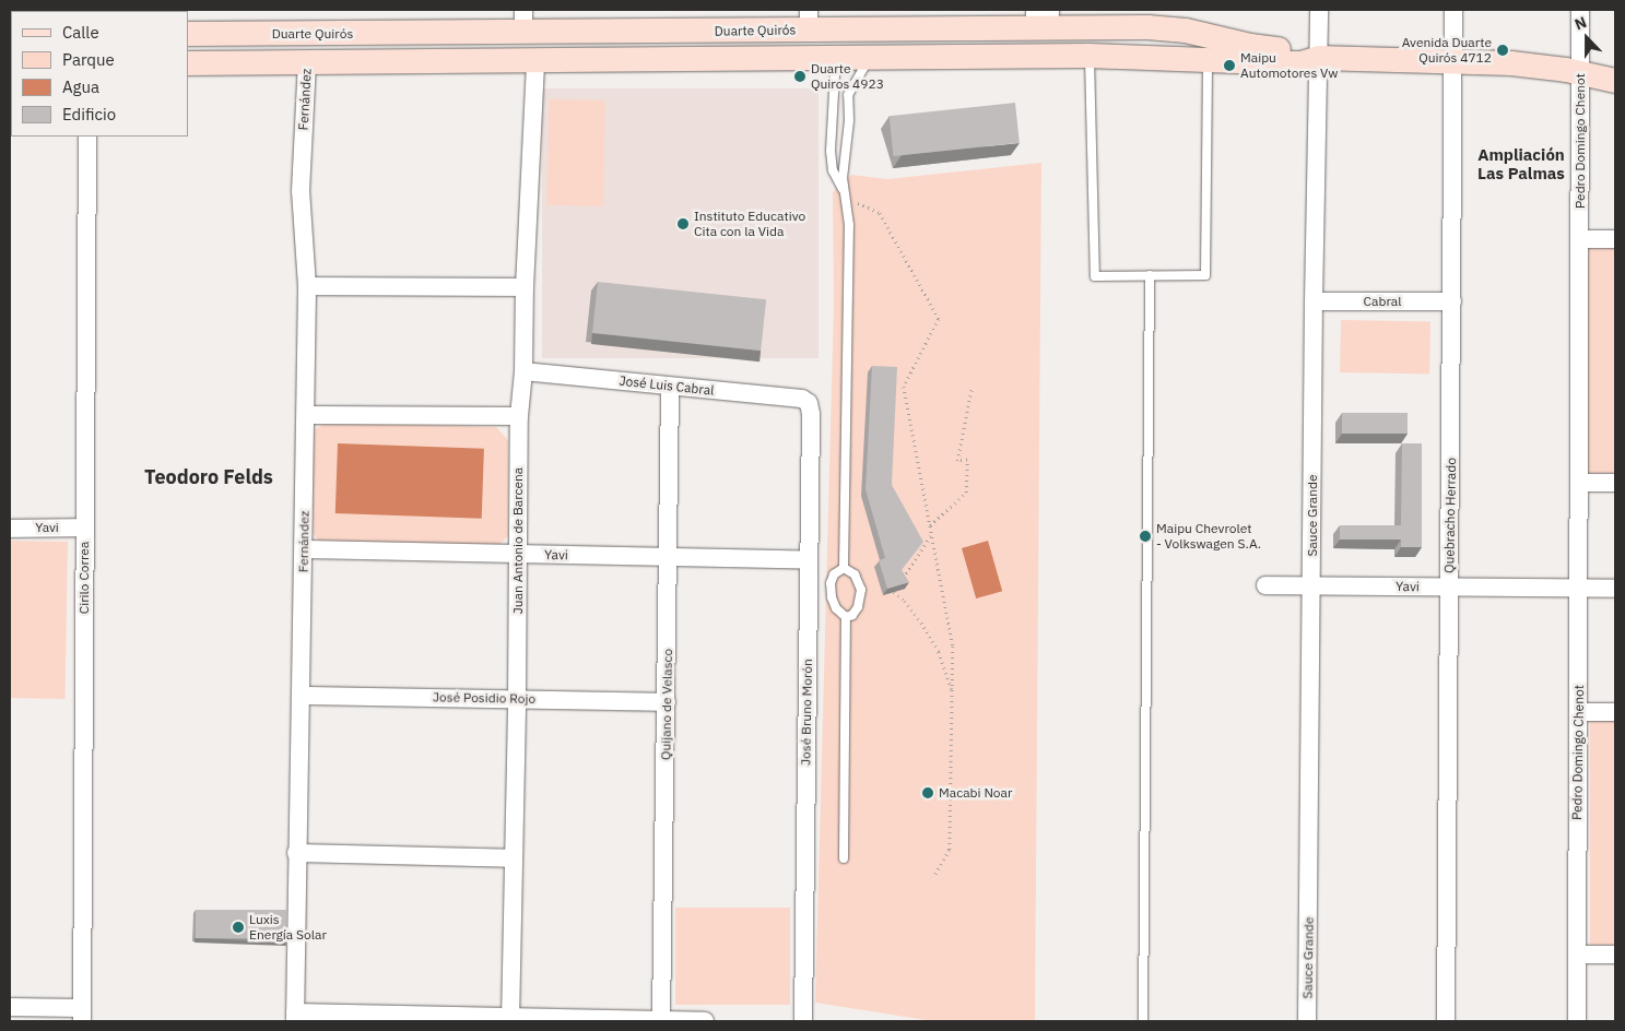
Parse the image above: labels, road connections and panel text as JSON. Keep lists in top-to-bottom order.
{
  "streets": {
    "main road": ["Duarte Quirós"],
    "street": [
      "Fernández",
      "Pedro Domingo Chenot",
      "Cabral",
      "José Luis Cabral",
      "Sauce Grande",
      "Quebracho Herrado",
      "Yavi",
      "Juan Antonio de Barcena",
      "Cirilo Correa",
      "José Posidio Rojo",
      "Quijano de Velasco",
      "José Bruno Morón"
    ]
  },
  "crossings": [
    ["Duarte Quirós", "Fernández"],
    ["Duarte Quirós", "Pedro Domingo Chenot"],
    ["Duarte Quirós", "Sauce Grande"],
    ["Duarte Quirós", "Quebracho Herrado"],
    ["Duarte Quirós", "Juan Antonio de Barcena"],
    ["Fernández", "Yavi"],
    ["Fernández", "José Posidio Rojo"],
    ["Pedro Domingo Chenot", "Yavi"],
    ["Cabral", "Sauce Grande"],
    ["Cabral", "Quebracho Herrado"],
    ["José Luis Cabral", "Juan Antonio de Barcena"],
    ["José Luis Cabral", "Quijano de Velasco"],
    ["José Luis Cabral", "José Bruno Morón"],
    ["Sauce Grande", "Yavi"],
    ["Quebracho Herrado", "Yavi"],
    ["Yavi", "Juan Antonio de Barcena"],
    ["Yavi", "Cirilo Correa"],
    ["Yavi", "Quijano de Velasco"],
    ["Yavi", "José Bruno Morón"],
    ["Juan Antonio de Barcena", "José Posidio Rojo"],
    ["José Posidio Rojo", "Quijano de Velasco"]
  ],
  "districts": ["Ampliación Las Palmas", "Teodoro Felds"],
  "places": [
    "Avenida Duarte Quirós 4712",
    "Maipu Automotores Vw",
    "Duarte Quiros 4923",
    "Instituto Educativo Cita con la Vida",
    "Maipu Chevrolet - Volkswagen S.A.",
    "Macabi Noar",
    "Luxis Energía Solar"
  ],
  "legend": [
    "Calle",
    "Parque",
    "Agua",
    "Edificio"
  ],
  "north": "top"
}
